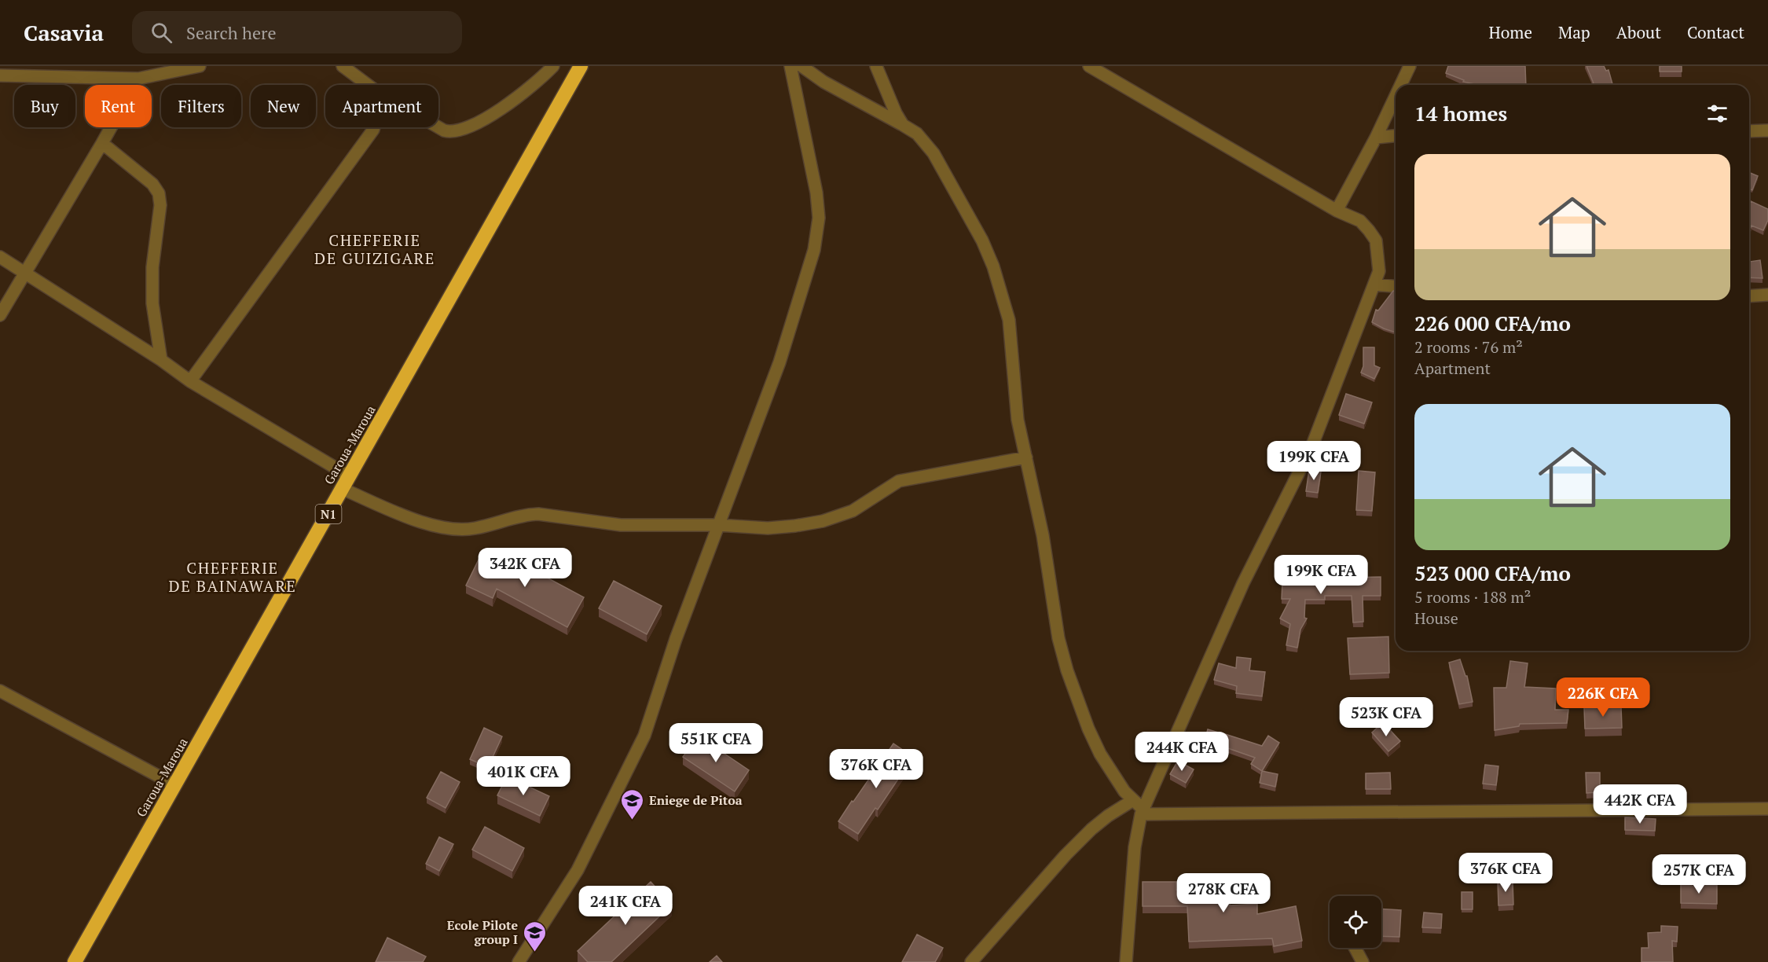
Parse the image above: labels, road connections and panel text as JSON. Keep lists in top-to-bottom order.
{
  "streets": {
    "highway": ["Garoua-Maroua", "N1"]
  },
  "districts": ["CHEFFERIE DE GUIZIGARE", "CHEFFERIE DE BAINAWARE"],
  "places": {
    "school or university": ["Eniege de Pitoa", "Ecole Pilote group I"]
  },
  "page": {
    "header": "Casavia",
    "search": "Search here",
    "nav": [
      "Home",
      "Map",
      "About",
      "Contact"
    ],
    "chip": [
      "Buy",
      "Rent",
      "Filters",
      "New",
      "Apartment"
    ],
    "heading": "14 homes",
    "list": [
      {
        "name": "226 000 CFA/mo",
        "note": "2 rooms · 76 m² · Apartment"
      },
      {
        "name": "523 000 CFA/mo",
        "note": "5 rooms · 188 m² · House"
      }
    ],
    "price": [
      "199K CFA",
      "342K CFA",
      "199K CFA",
      "226K CFA",
      "523K CFA",
      "551K CFA",
      "244K CFA",
      "376K CFA",
      "401K CFA",
      "442K CFA",
      "376K CFA",
      "257K CFA",
      "278K CFA",
      "241K CFA"
    ]
  }
}
